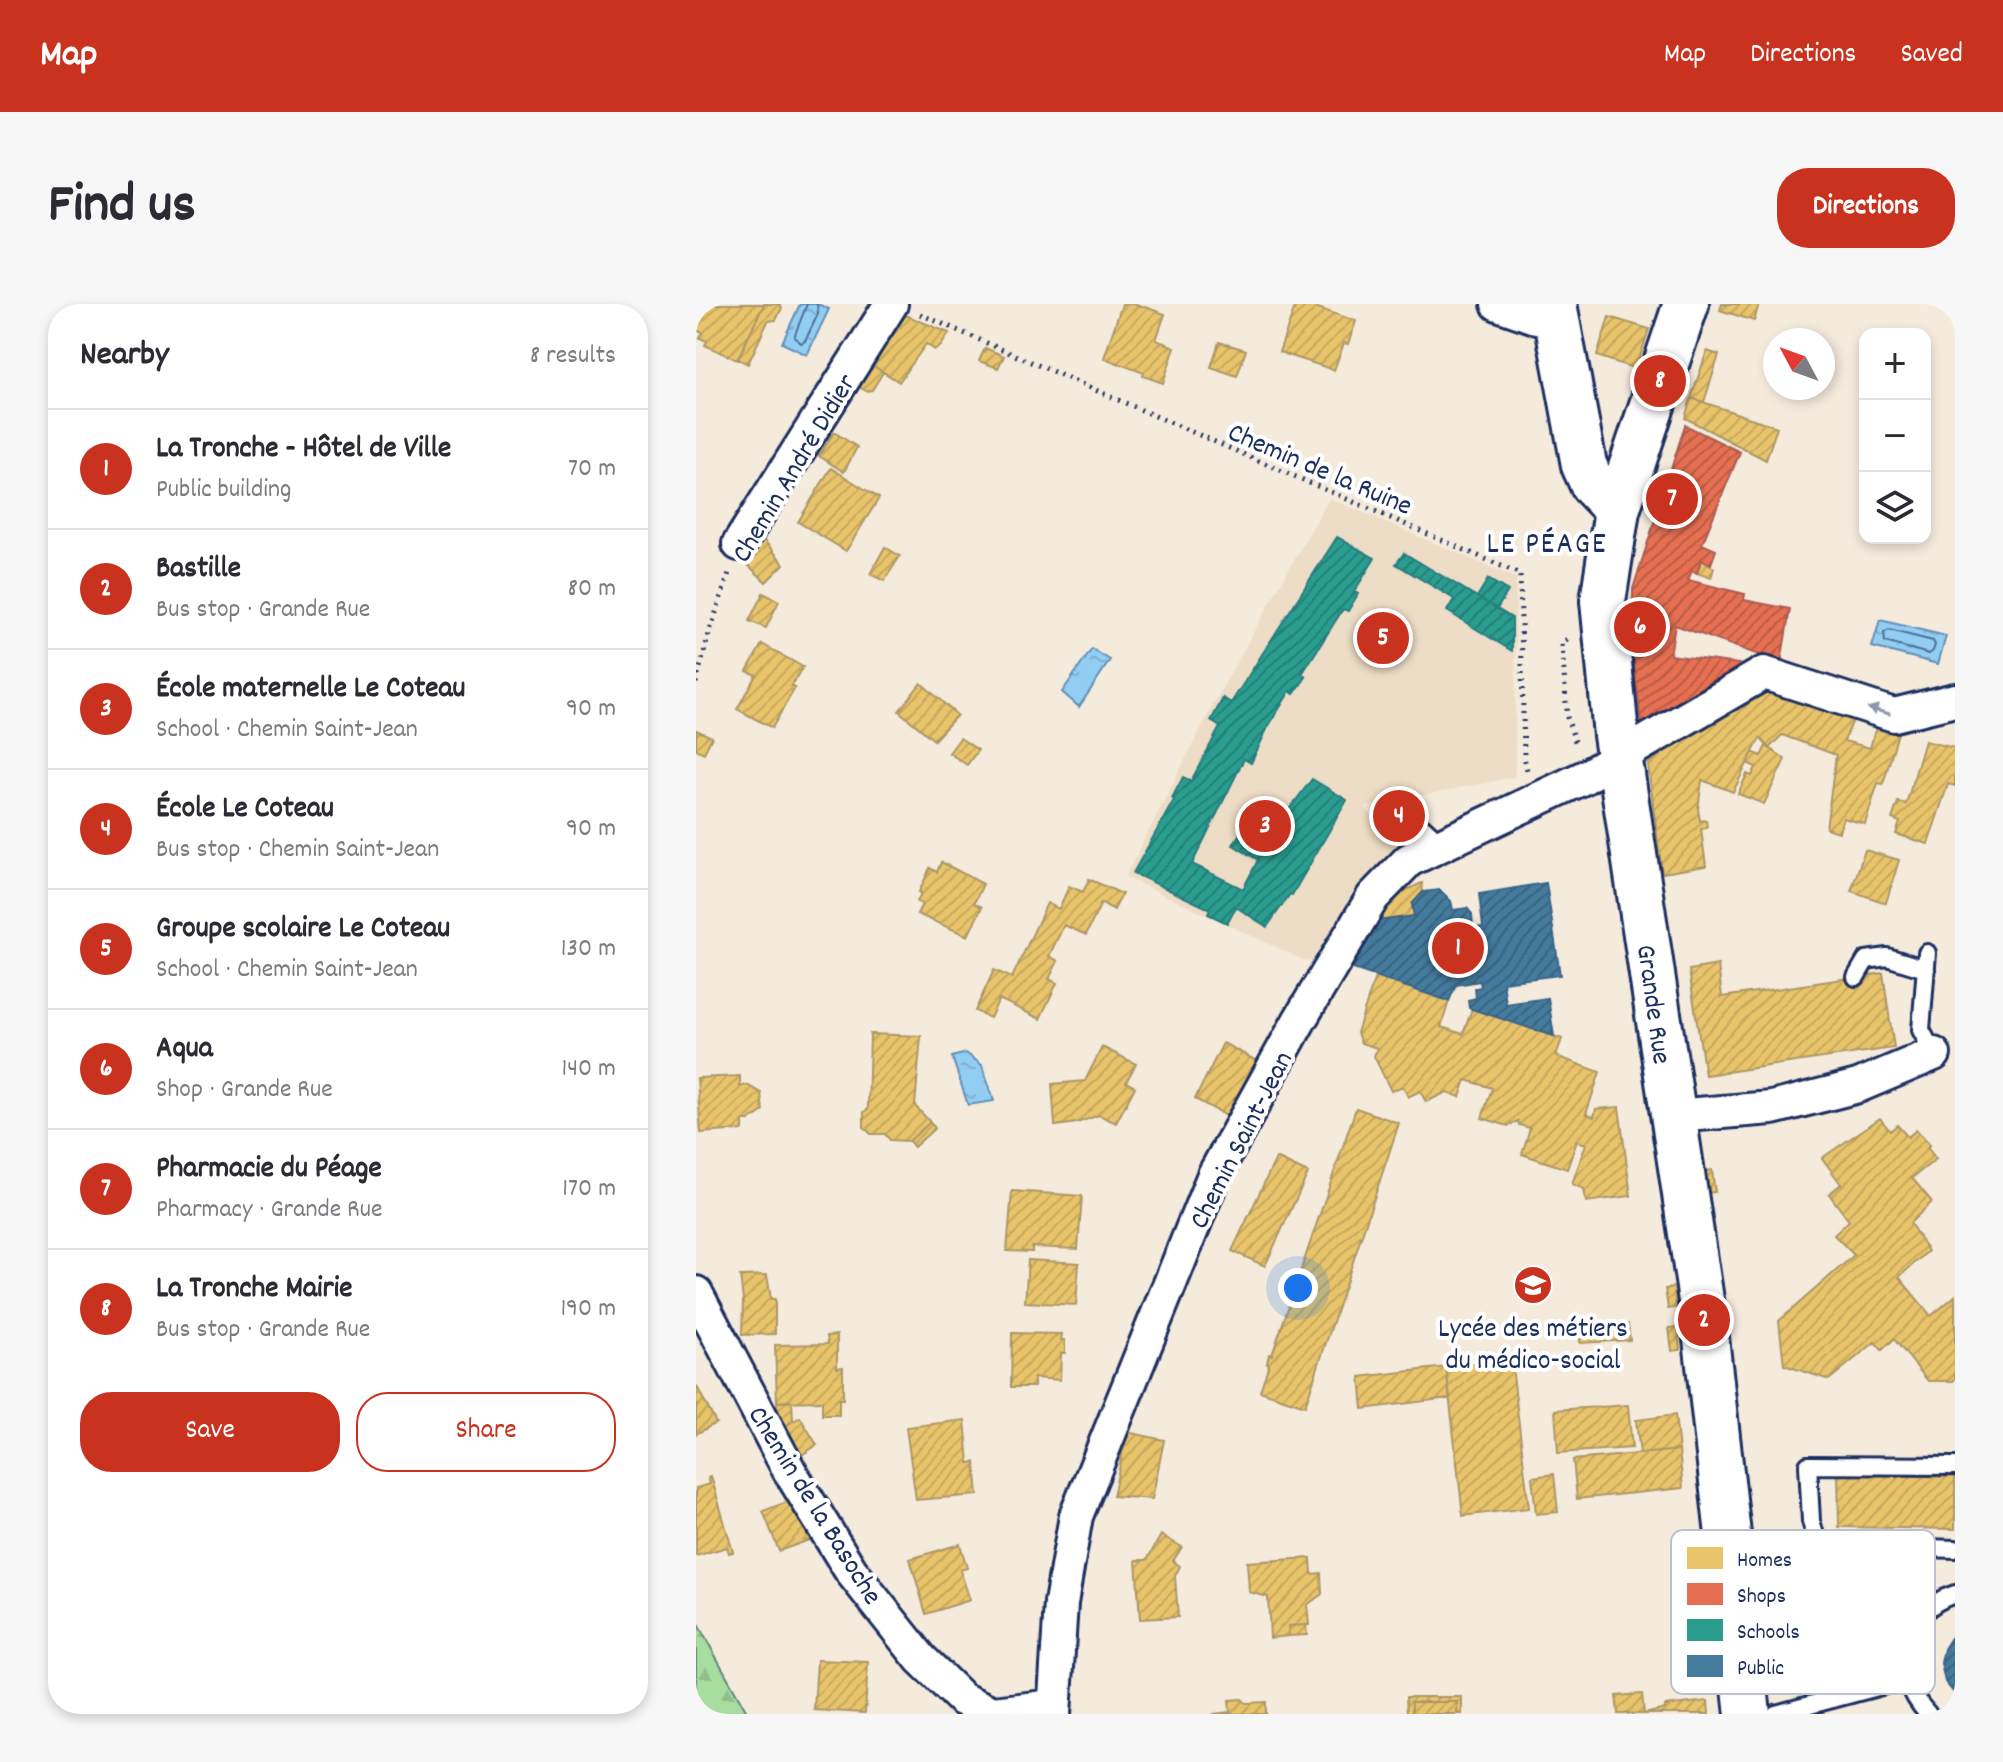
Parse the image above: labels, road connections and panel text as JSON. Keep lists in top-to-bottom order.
{
  "streets": {
    "main road": ["Grande Rue"],
    "street": ["Chemin André Didier", "Chemin Saint-Jean", "Chemin de la Basoche"],
    "path": ["Chemin de la Ruine"]
  },
  "crossings": [
    ["Chemin André Didier", "Chemin de la Ruine"],
    ["Chemin de la Ruine", "Chemin Saint-Jean"],
    ["Grande Rue", "Chemin Saint-Jean"],
    ["Chemin Saint-Jean", "Chemin de la Basoche"]
  ],
  "districts": ["LE PÉAGE"],
  "places": {
    "school or university": ["Lycée des métiers du médico-social"]
  },
  "legend": [
    "Homes",
    "Shops",
    "Schools",
    "Public"
  ],
  "north": "top left",
  "page": {
    "header": "Map",
    "nav": ["Map", "Directions", "Saved"],
    "title": "Find us",
    "buttons": [
      "Directions",
      ["Save", "Share"]
    ],
    "heading": ["Nearby", "8 results"],
    "map_buttons": ["+", "−"],
    "pins": [
      "8",
      "7",
      "6",
      "5",
      "4",
      "3",
      "1",
      "2"
    ],
    "list": [
      {
        "mark": "1",
        "name": "La Tronche - Hôtel de Ville",
        "note": "Public building",
        "value": "70 m"
      },
      {
        "mark": "2",
        "name": "Bastille",
        "note": "Bus stop · Grande Rue",
        "value": "80 m"
      },
      {
        "mark": "3",
        "name": "École maternelle Le Coteau",
        "note": "School · Chemin Saint-Jean",
        "value": "90 m"
      },
      {
        "mark": "4",
        "name": "École Le Coteau",
        "note": "Bus stop · Chemin Saint-Jean",
        "value": "90 m"
      },
      {
        "mark": "5",
        "name": "Groupe scolaire Le Coteau",
        "note": "School · Chemin Saint-Jean",
        "value": "130 m"
      },
      {
        "mark": "6",
        "name": "Aqua",
        "note": "Shop · Grande Rue",
        "value": "140 m"
      },
      {
        "mark": "7",
        "name": "Pharmacie du Péage",
        "note": "Pharmacy · Grande Rue",
        "value": "170 m"
      },
      {
        "mark": "8",
        "name": "La Tronche Mairie",
        "note": "Bus stop · Grande Rue",
        "value": "190 m"
      }
    ]
  }
}
